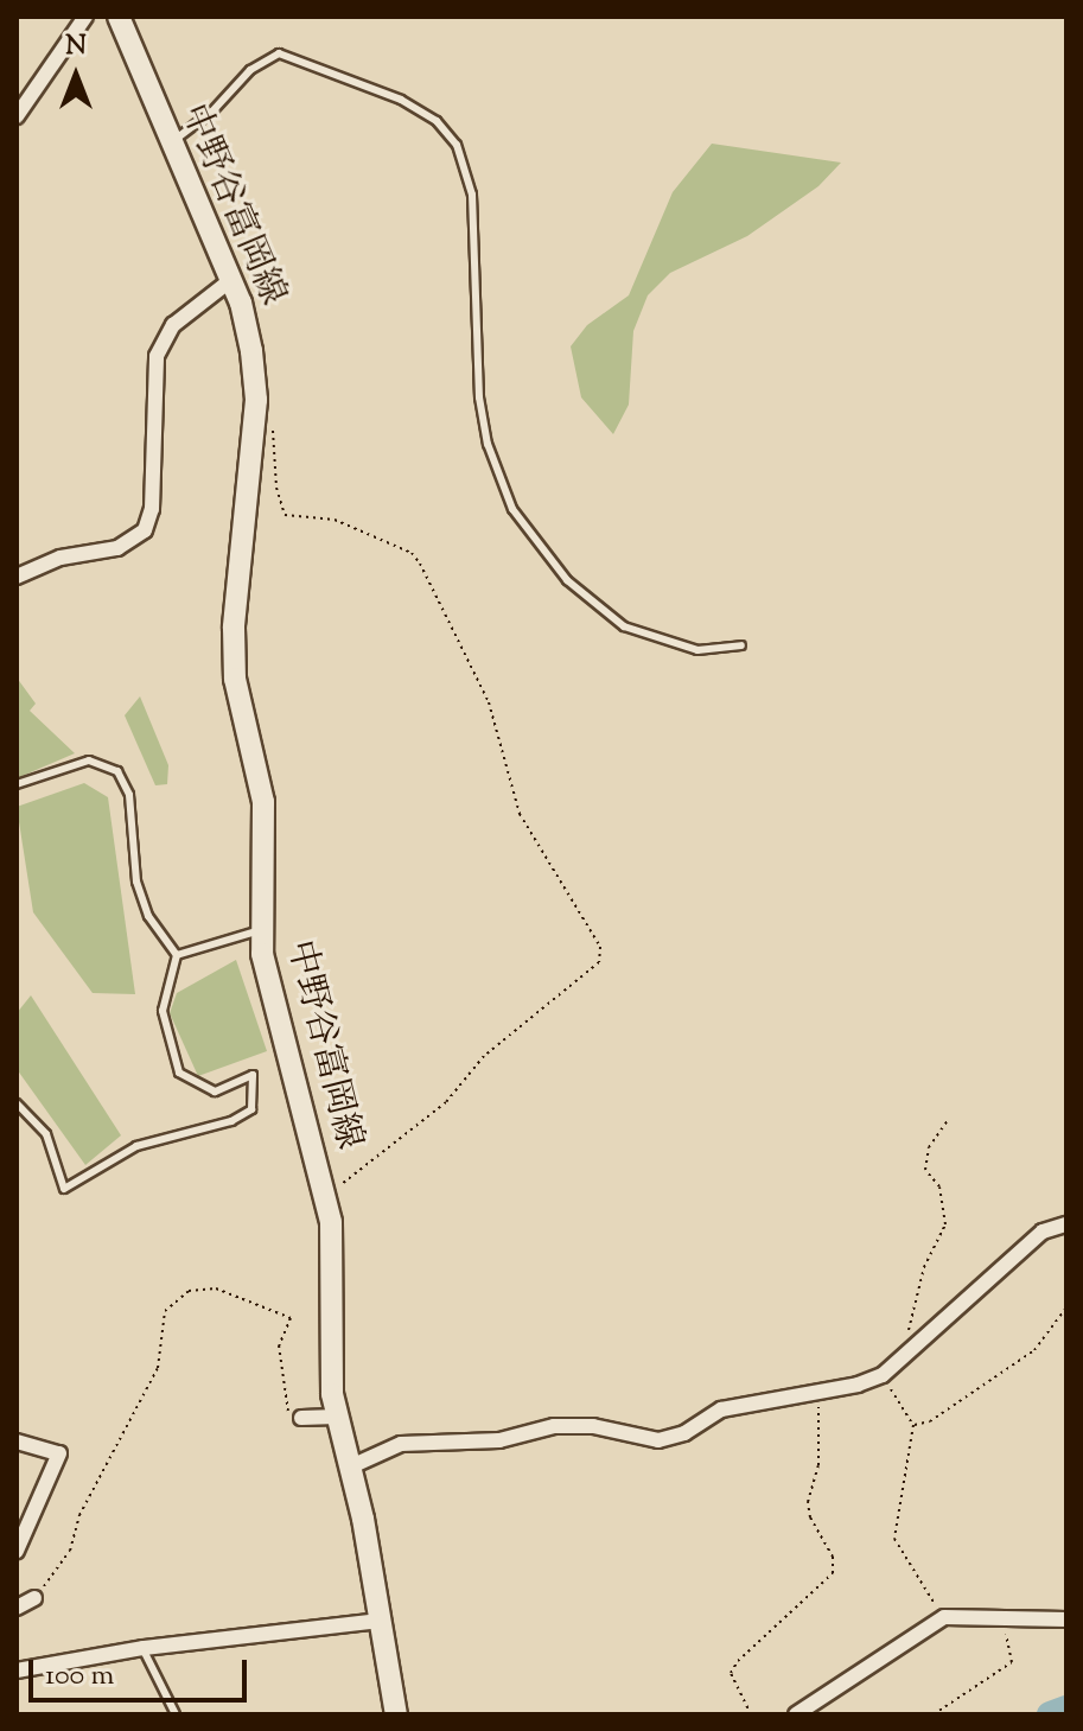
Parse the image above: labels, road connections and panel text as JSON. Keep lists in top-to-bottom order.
{
  "streets": {
    "main road": ["中野谷富岡線"]
  },
  "scale_bar": "100 m",
  "north": "top"
}
